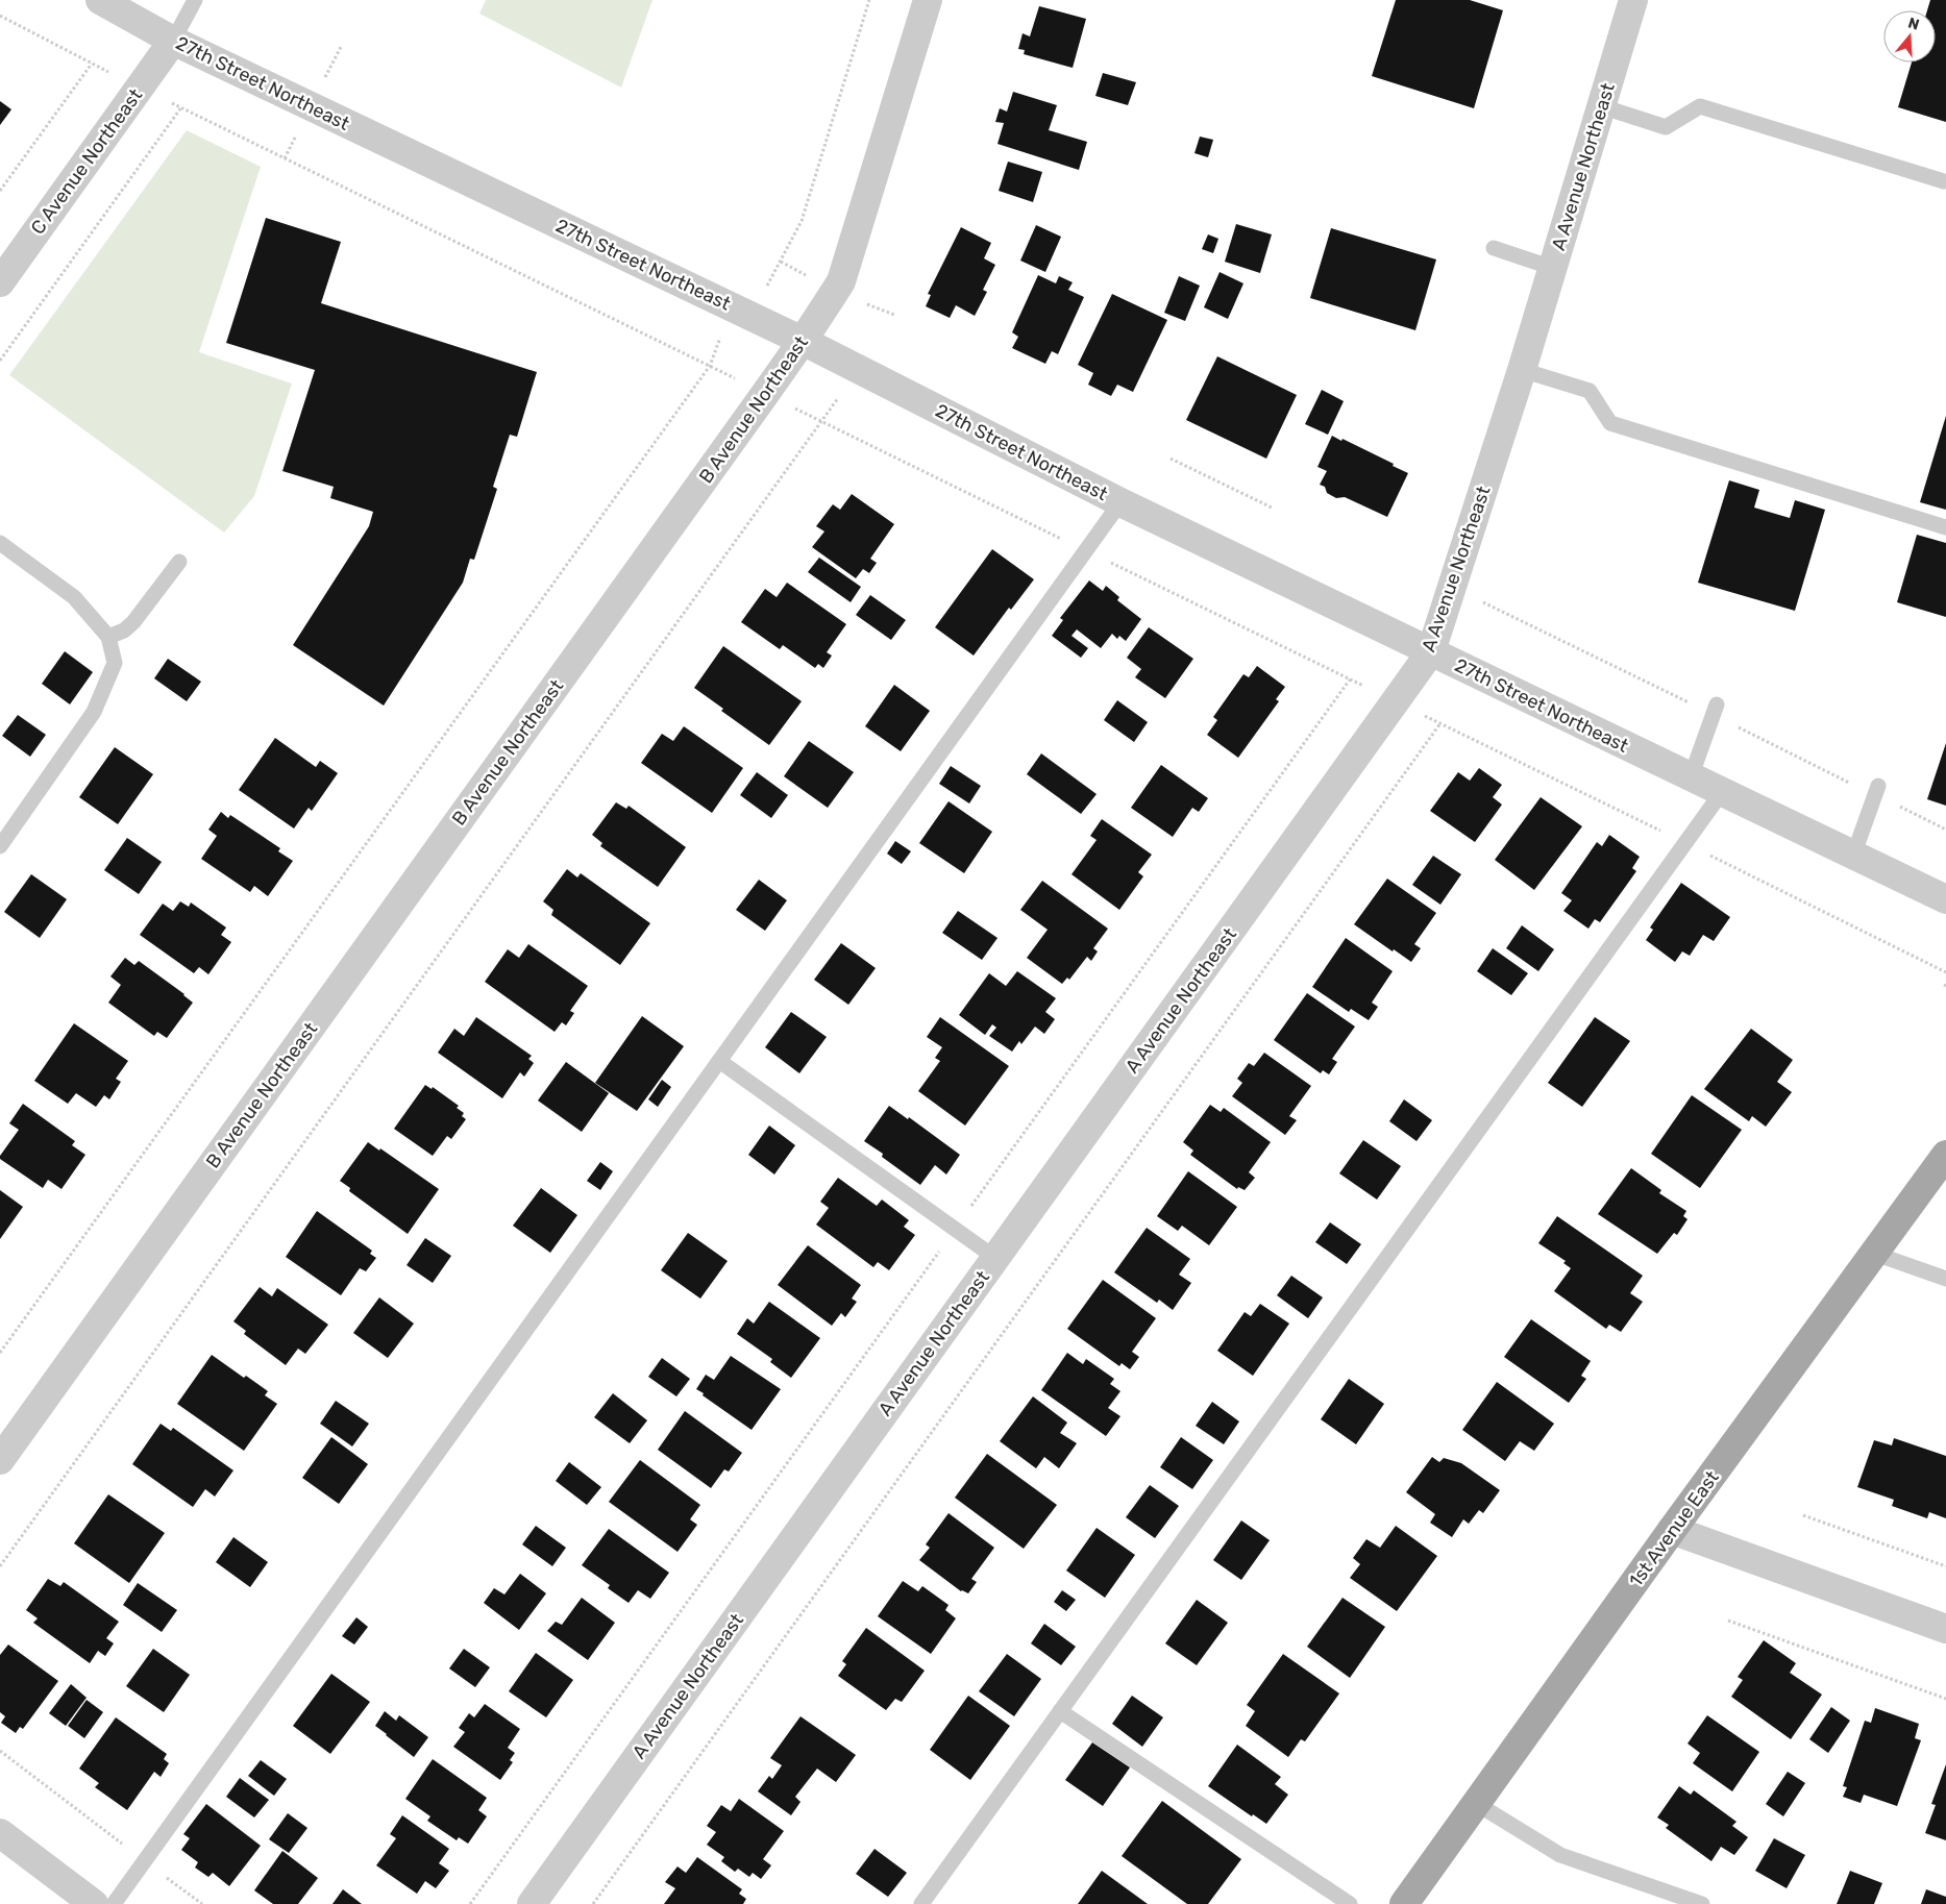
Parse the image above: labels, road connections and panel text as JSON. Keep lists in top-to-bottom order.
{
  "streets": {
    "main road": ["1st Avenue East"],
    "street": [
      "27th Street Northeast",
      "C Avenue Northeast",
      "A Avenue Northeast",
      "B Avenue Northeast"
    ]
  },
  "crossings": [
    ["27th Street Northeast", "C Avenue Northeast"],
    ["27th Street Northeast", "A Avenue Northeast"],
    ["27th Street Northeast", "B Avenue Northeast"]
  ],
  "north": "top"
}
